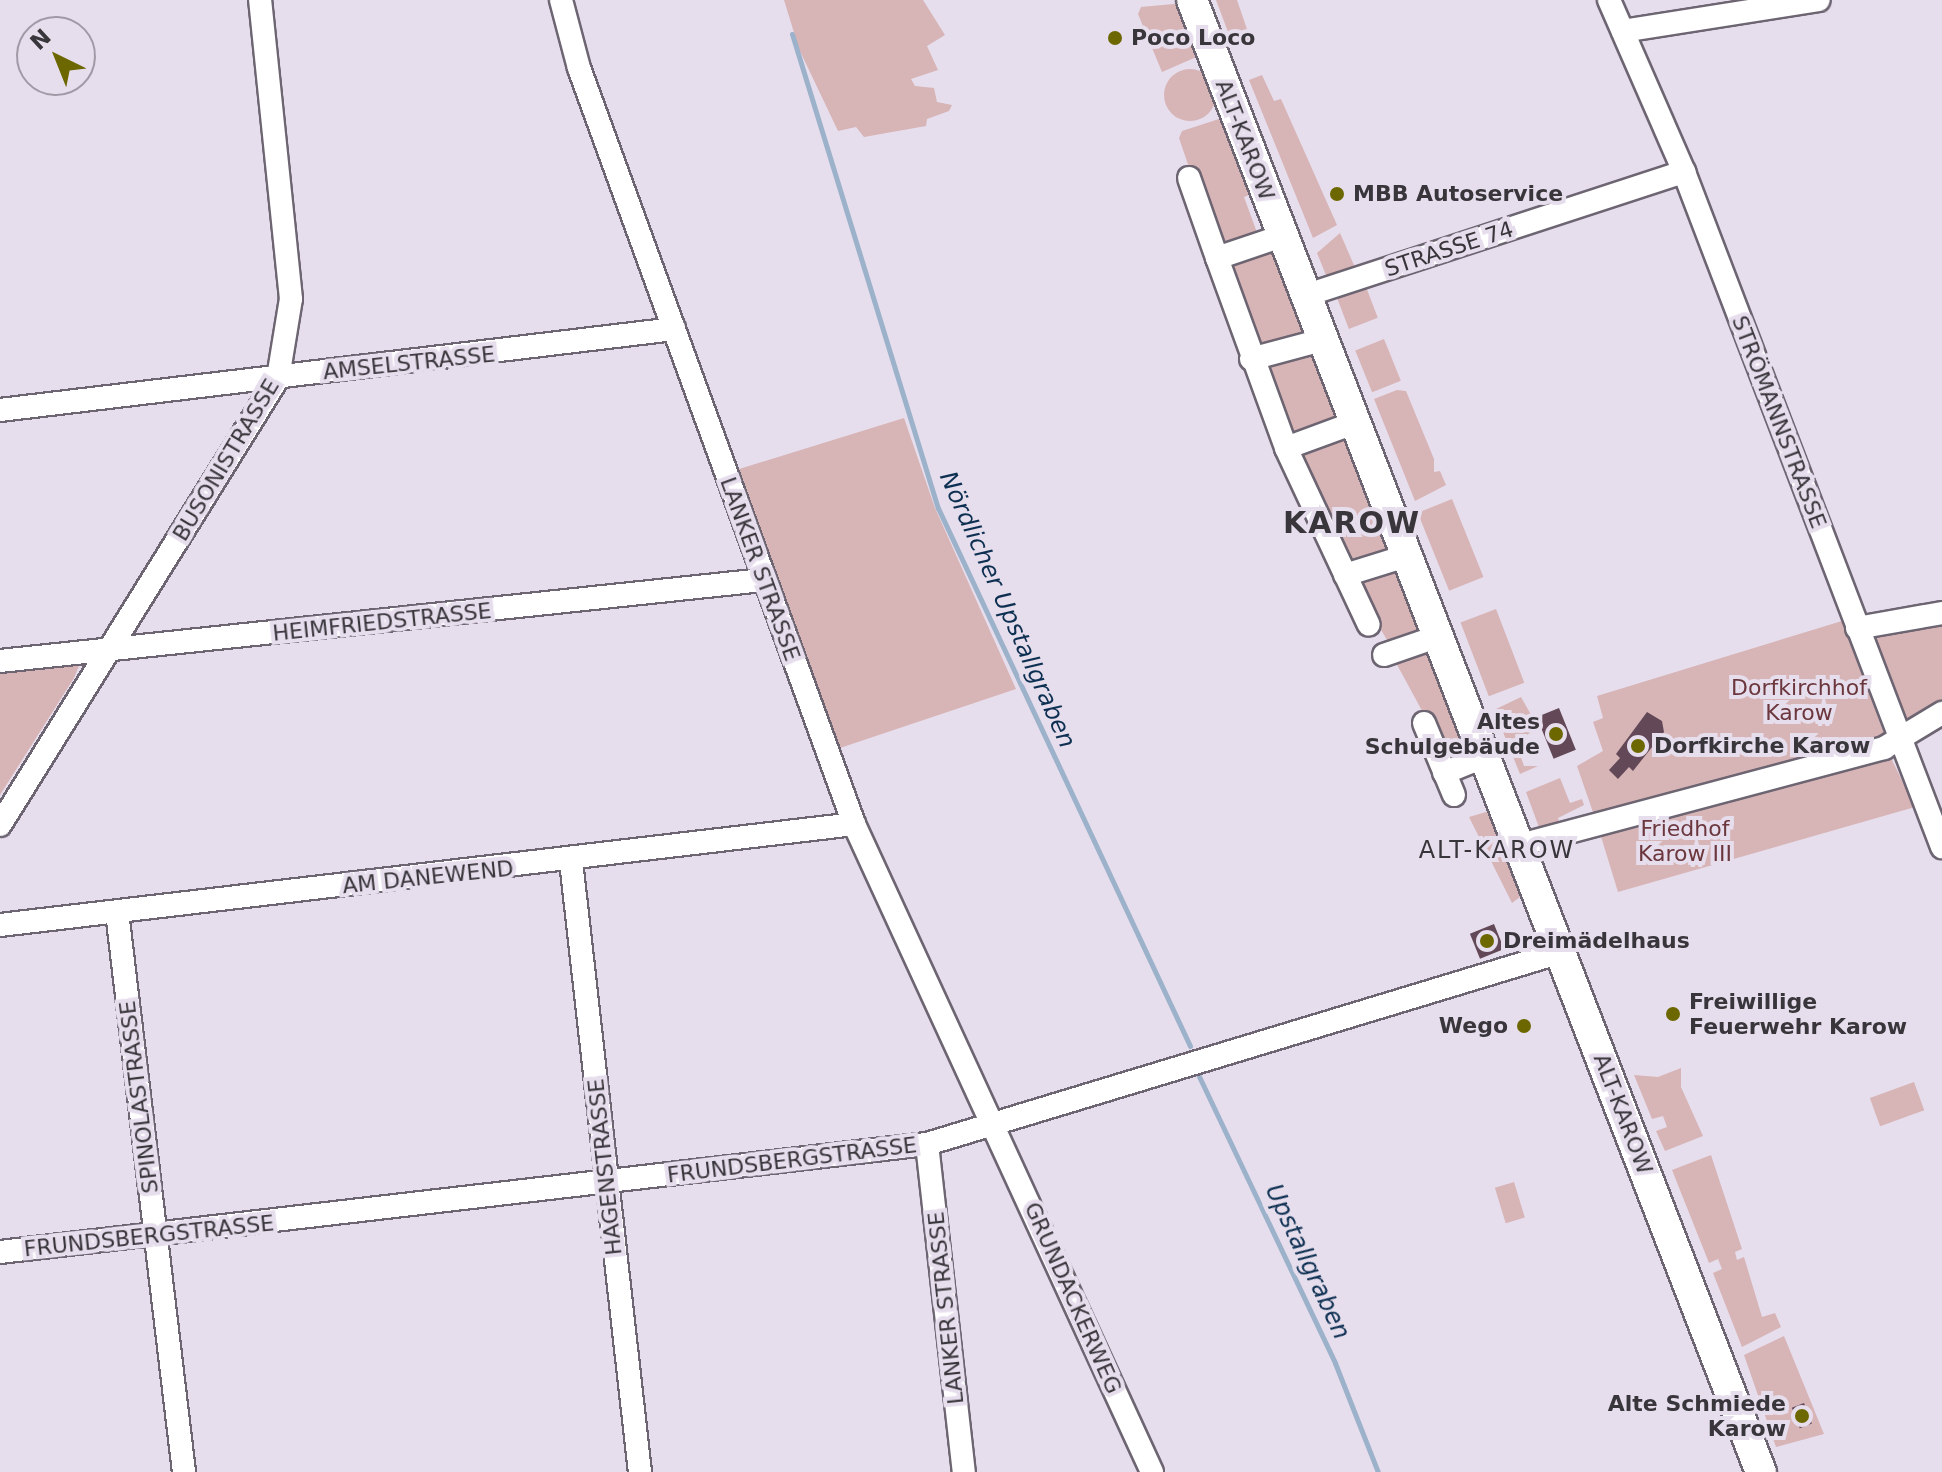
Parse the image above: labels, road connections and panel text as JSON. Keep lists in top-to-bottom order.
{
  "streets": {
    "main road": ["ALT-KAROW"],
    "street": [
      "STRASSE 74",
      "AMSELSTRASSE",
      "STRÖMANNSTRASSE",
      "BUSONISTRASSE",
      "LANKER STRASSE",
      "HEIMFRIEDSTRASSE",
      "AM DANEWEND",
      "SPINOLASTRASSE",
      "FRUNDSBERGSTRASSE",
      "HAGENSTRASSE",
      "GRUNDACKERWEG"
    ]
  },
  "crossings": [
    ["ALT-KAROW", "STRASSE 74"],
    ["ALT-KAROW", "FRUNDSBERGSTRASSE"],
    ["STRASSE 74", "STRÖMANNSTRASSE"],
    ["AMSELSTRASSE", "BUSONISTRASSE"],
    ["AMSELSTRASSE", "LANKER STRASSE"],
    ["BUSONISTRASSE", "HEIMFRIEDSTRASSE"],
    ["LANKER STRASSE", "HEIMFRIEDSTRASSE"],
    ["LANKER STRASSE", "AM DANEWEND"],
    ["LANKER STRASSE", "FRUNDSBERGSTRASSE"],
    ["LANKER STRASSE", "GRUNDACKERWEG"],
    ["AM DANEWEND", "SPINOLASTRASSE"],
    ["AM DANEWEND", "HAGENSTRASSE"],
    ["SPINOLASTRASSE", "FRUNDSBERGSTRASSE"],
    ["FRUNDSBERGSTRASSE", "HAGENSTRASSE"],
    ["FRUNDSBERGSTRASSE", "GRUNDACKERWEG"]
  ],
  "districts": ["KAROW", "ALT-KAROW"],
  "water": ["Nördlicher Upstallgraben", "Upstallgraben"],
  "parks": ["Dorfkirchhof Karow", "Friedhof Karow III"],
  "places": [
    "Poco Loco",
    "MBB Autoservice",
    "Altes Schulgebäude",
    "Dorfkirche Karow",
    "Dreimädelhaus",
    "Freiwillige Feuerwehr Karow",
    "Wego",
    "Alte Schmiede Karow"
  ],
  "north": "top left"
}
